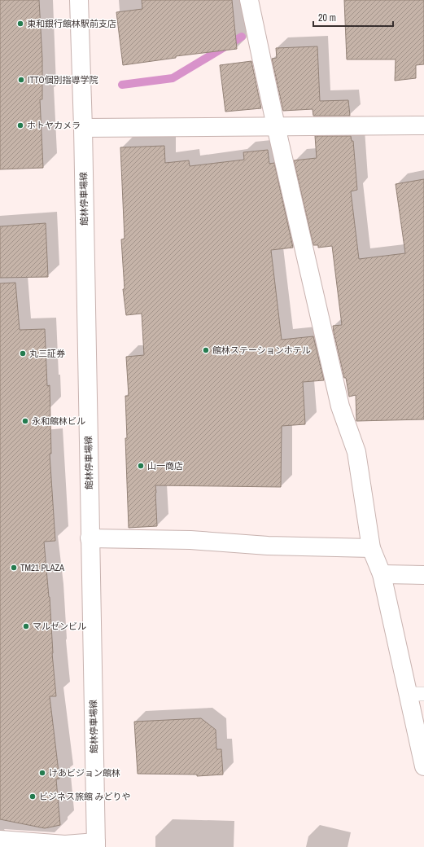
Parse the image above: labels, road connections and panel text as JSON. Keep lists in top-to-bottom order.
{
  "streets": {
    "street": ["館林停車場線"]
  },
  "places": [
    "東和銀行館林駅前支店",
    "ITTO個別指導学院",
    "ホトヤカメラ",
    "館林ステーションホテル",
    "丸三証券",
    "永和館林ビル",
    "山一商店",
    "TM21 PLAZA",
    "マルゼンビル",
    "けあビジョン館林",
    "ビジネス旅館 みどりや"
  ],
  "scale_bar": "20 m"
}
